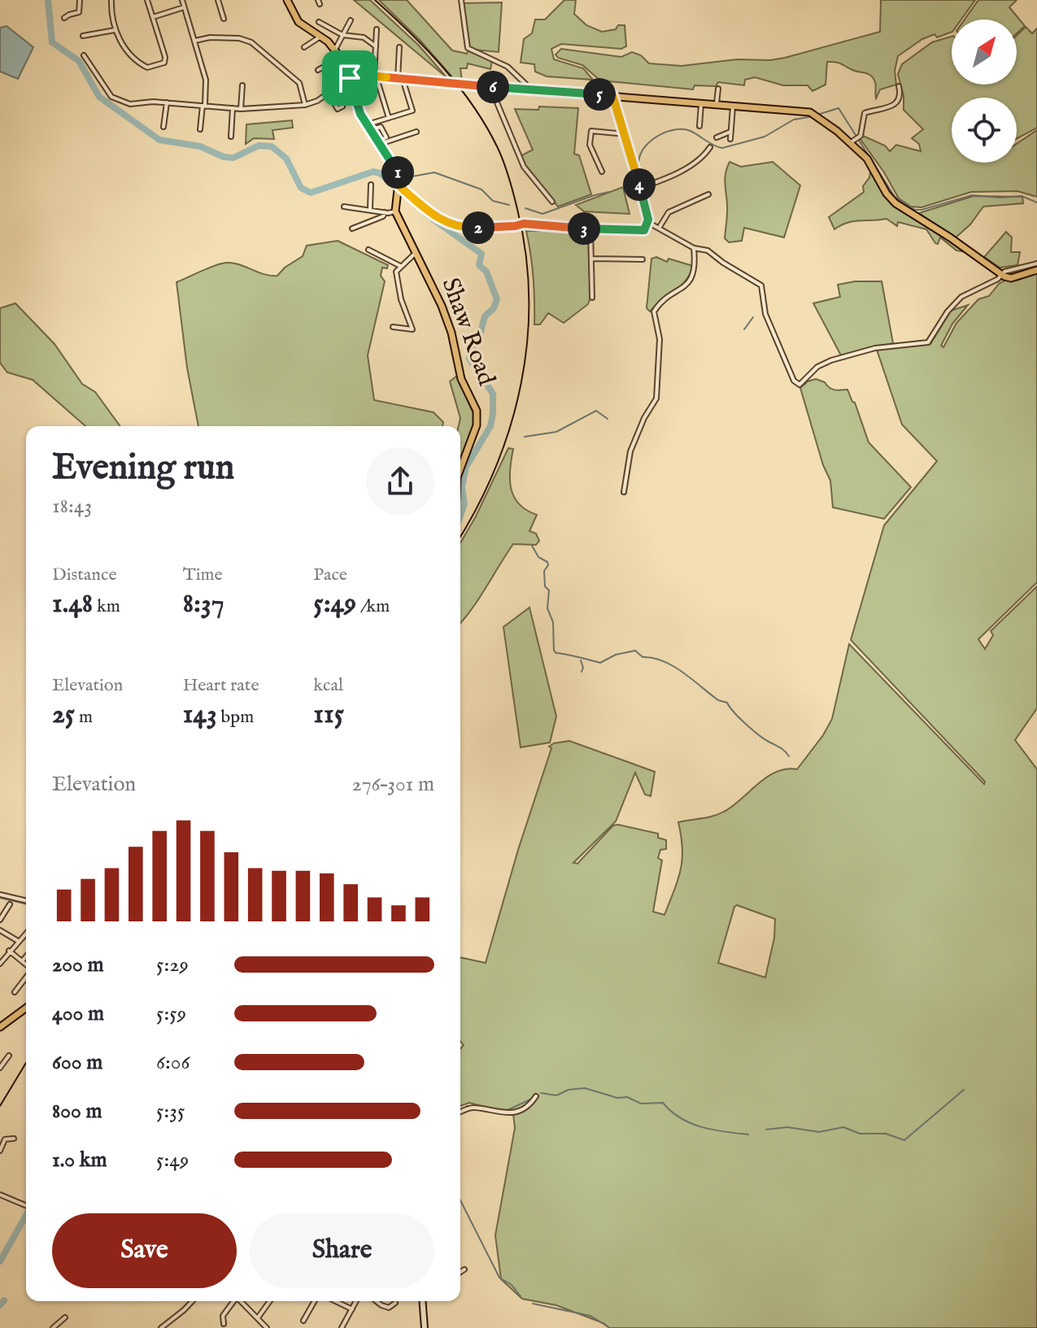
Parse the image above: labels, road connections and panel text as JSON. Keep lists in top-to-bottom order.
{
  "streets": {
    "main road": ["Shaw Road"]
  },
  "north": "top right",
  "page": {
    "pins": [
      "6",
      "5",
      "1",
      "4",
      "2",
      "3"
    ],
    "heading": ["Evening run", "18:43"],
    "stats": [
      ["Distance", "1.48 km"],
      ["Time", "8:37"],
      ["Pace", "5:49 /km"],
      ["Elevation", "25 m"],
      ["Heart rate", "143 bpm"],
      ["kcal", "115"]
    ],
    "chart": ["Elevation", "276–301 m"],
    "list": [
      {
        "name": "200 m",
        "note": "5:29"
      },
      {
        "name": "400 m",
        "note": "5:59"
      },
      {
        "name": "600 m",
        "note": "6:06"
      },
      {
        "name": "800 m",
        "note": "5:35"
      },
      {
        "name": "1.0 km",
        "note": "5:49"
      }
    ],
    "buttons": ["Save", "Share"]
  }
}
